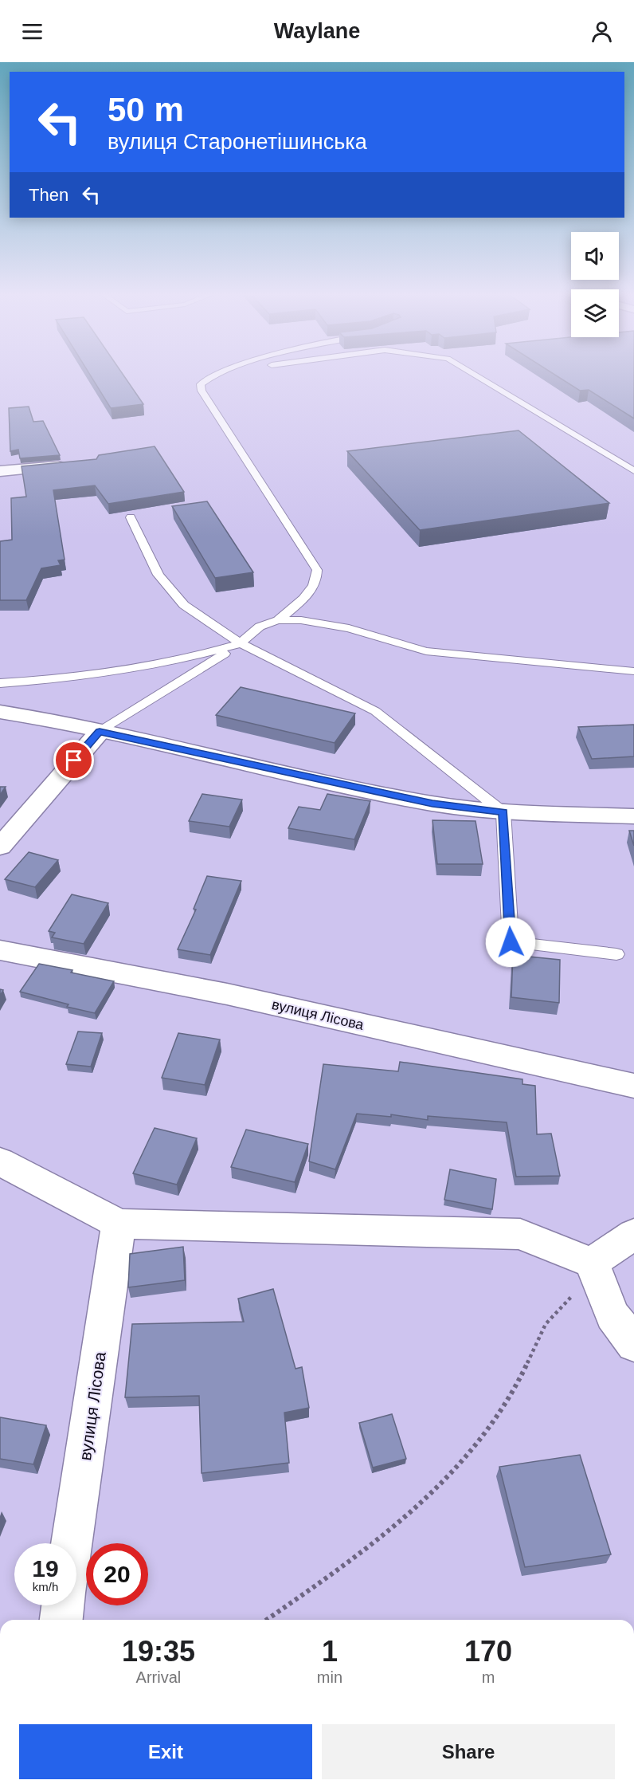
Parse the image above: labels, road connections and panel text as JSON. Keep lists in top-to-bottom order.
{
  "streets": {
    "street": ["вулиця Лісова"]
  },
  "page": {
    "header": "Waylane",
    "turn": ["50 m", "вулиця Старонетішинська"],
    "then": "Then",
    "speed": "19 km/h",
    "limit": "20",
    "eta": [
      "19:35",
      "Arrival",
      "1",
      "min",
      "170",
      "m"
    ],
    "buttons": ["Exit", "Share"]
  }
}
